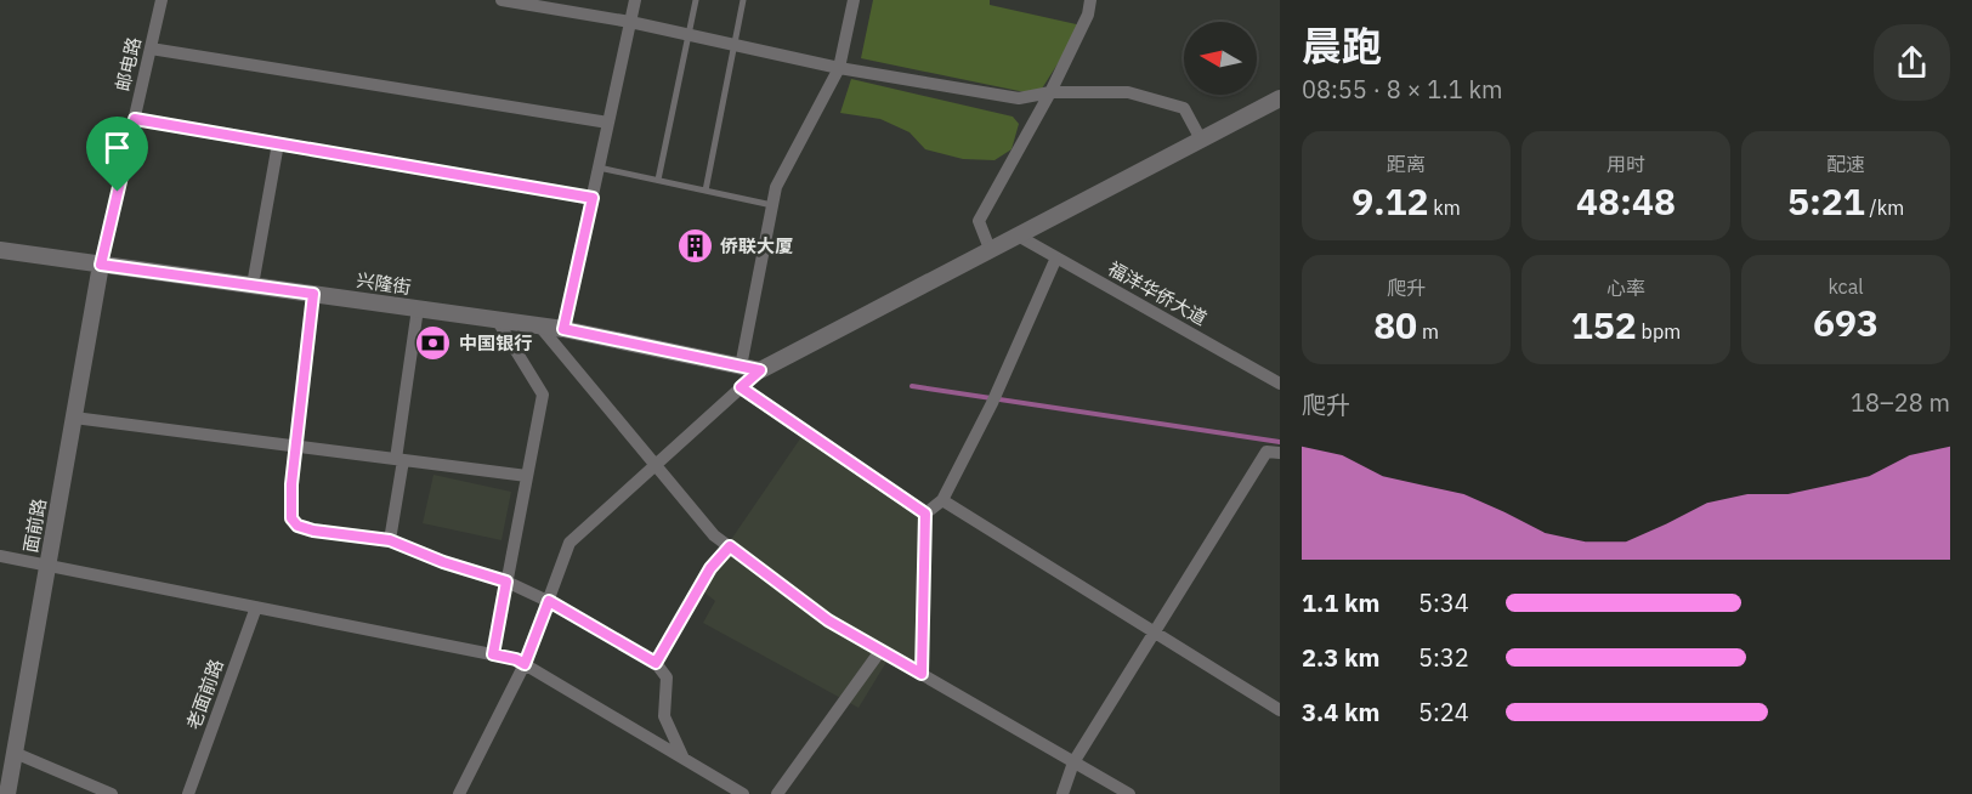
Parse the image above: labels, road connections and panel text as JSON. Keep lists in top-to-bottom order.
{
  "streets": {
    "street": [
      "邮电路",
      "兴隆街",
      "福洋华侨大道",
      "面前路",
      "老面前路"
    ]
  },
  "crossings": [
    ["邮电路", "兴隆街"],
    ["邮电路", "面前路"],
    ["兴隆街", "面前路"]
  ],
  "places": {
    "building": ["侨联大厦"],
    "bank": ["中国银行"]
  },
  "north": "left",
  "page": {
    "heading": ["晨跑", "08:55 · 8 × 1.1 km"],
    "stats": [
      ["距离", "9.12 km"],
      ["用时", "48:48"],
      ["配速", "5:21 /km"],
      ["爬升", "80 m"],
      ["心率", "152 bpm"],
      ["kcal", "693"]
    ],
    "chart": ["爬升", "18–28 m"],
    "list": [
      {
        "name": "1.1 km",
        "note": "5:34"
      },
      {
        "name": "2.3 km",
        "note": "5:32"
      },
      {
        "name": "3.4 km",
        "note": "5:24"
      }
    ]
  }
}
